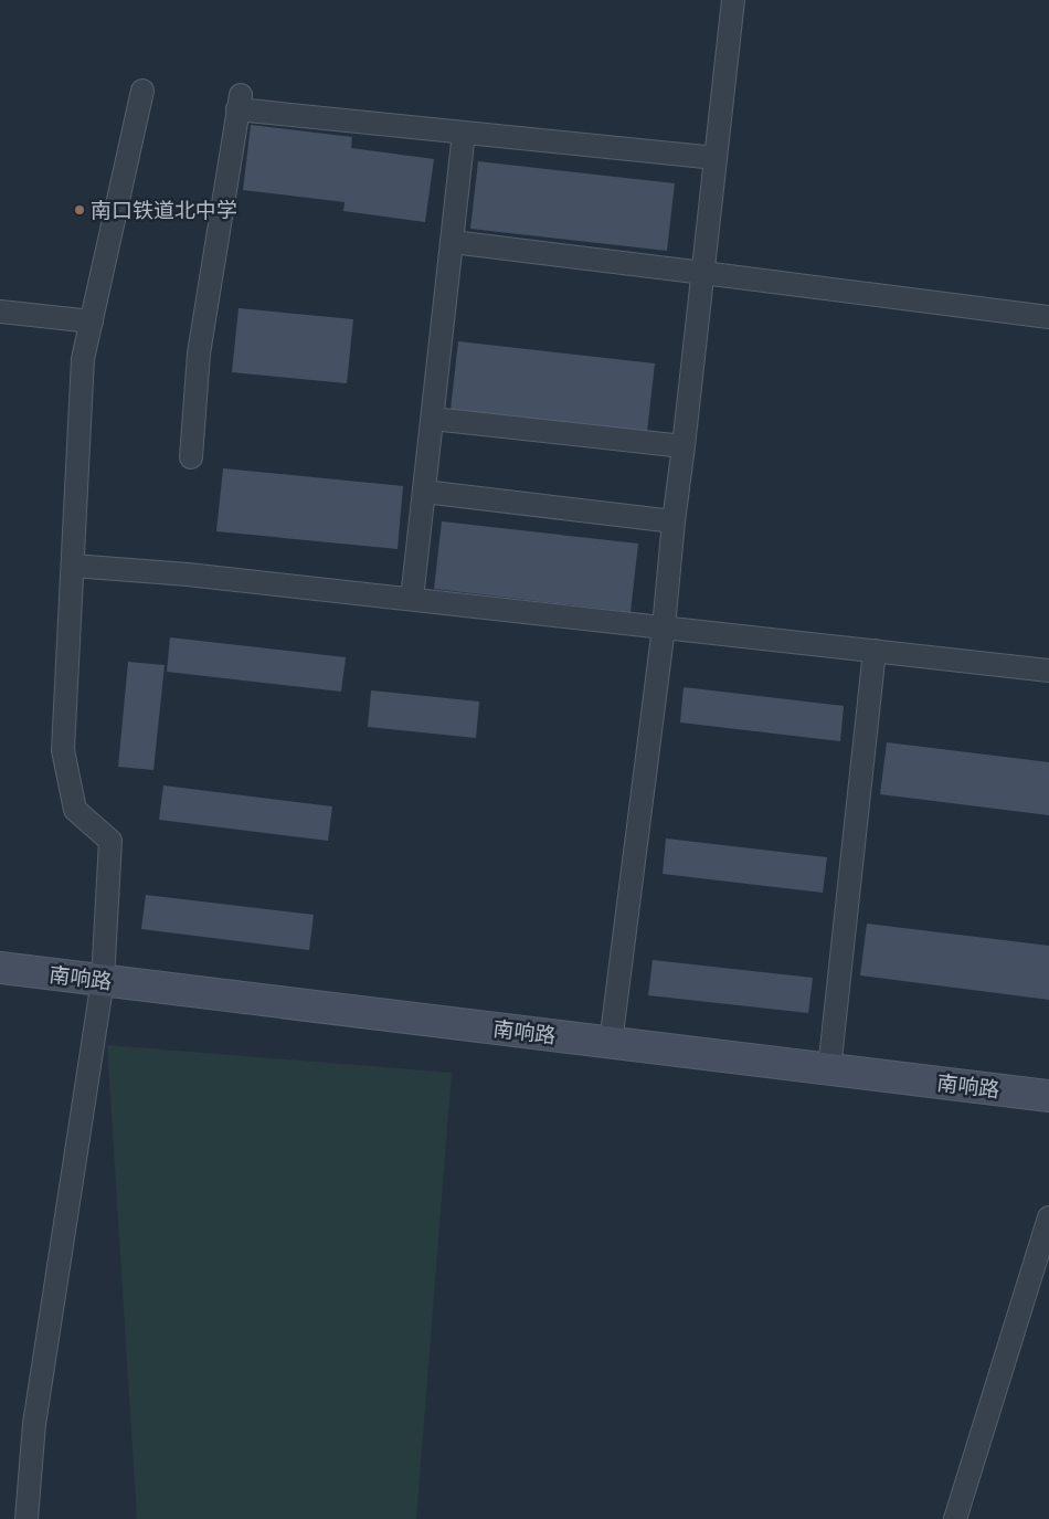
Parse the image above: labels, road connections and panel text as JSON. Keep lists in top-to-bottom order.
{
  "streets": {
    "street": ["南响路"]
  },
  "places": ["南口铁道北中学"]
}
